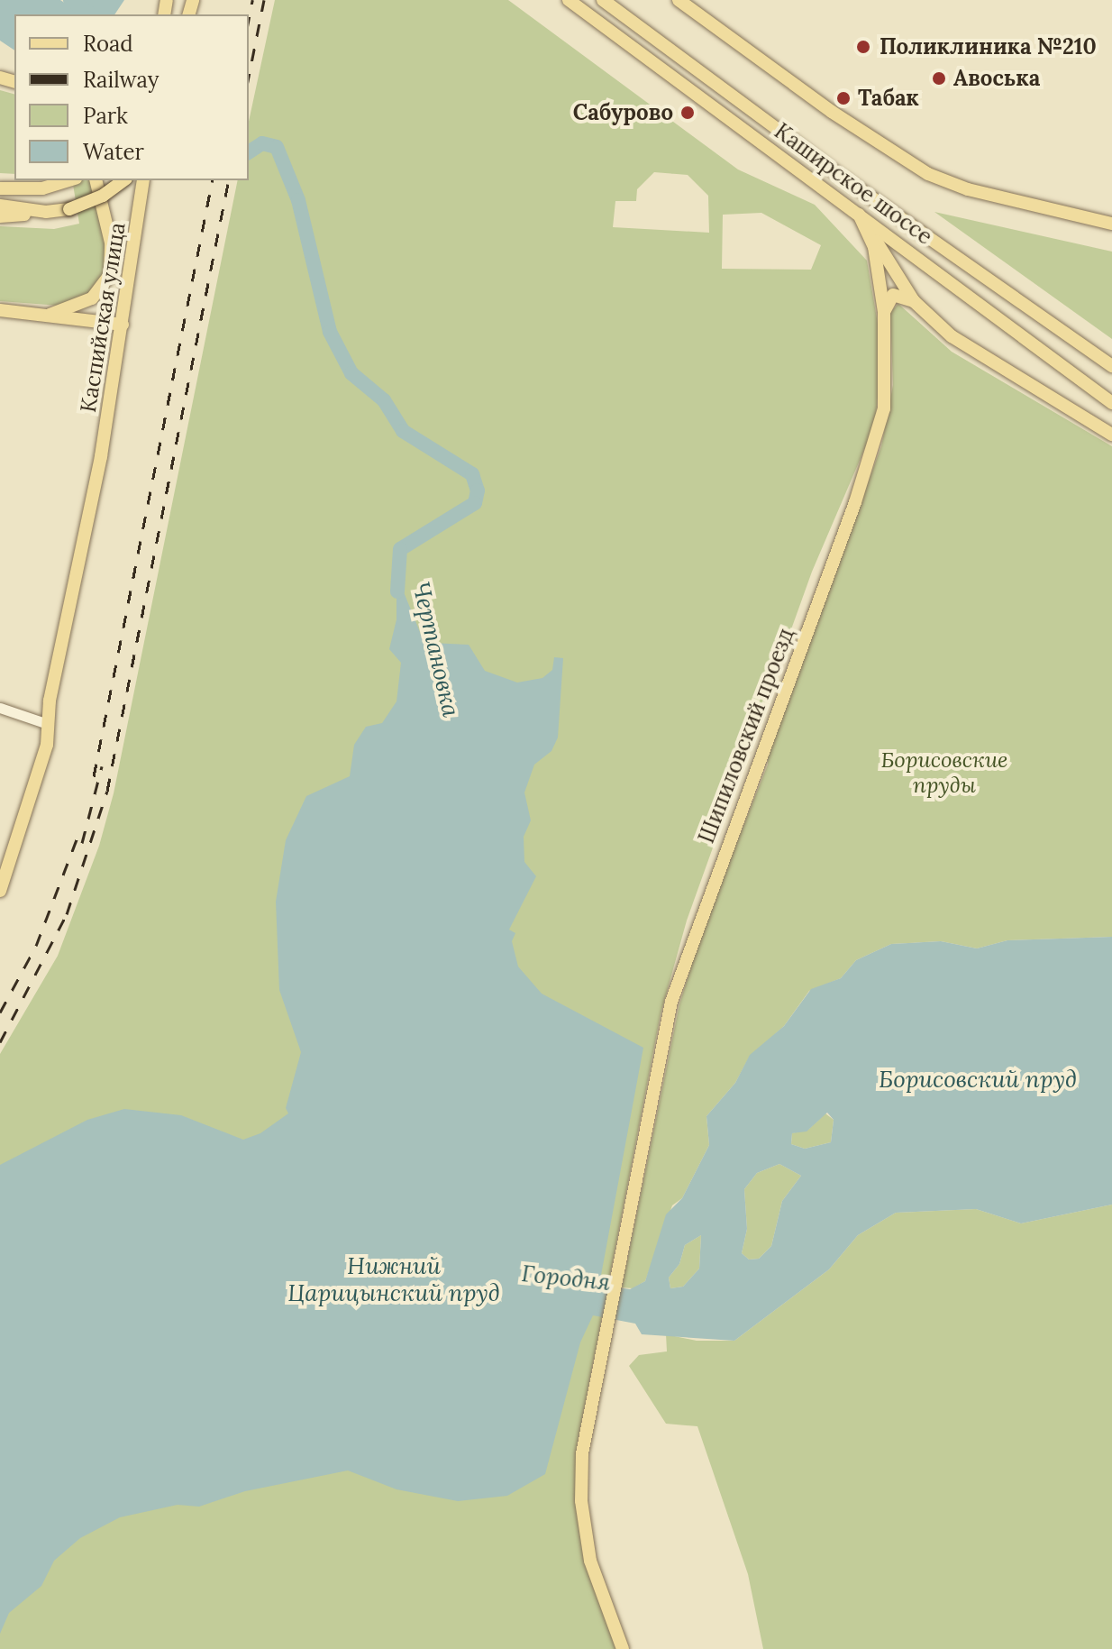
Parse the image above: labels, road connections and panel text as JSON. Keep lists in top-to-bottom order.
{
  "streets": {
    "main road": ["Каширское шоссе", "Каспийская улица", "Шипиловский проезд"]
  },
  "crossings": [
    ["Каширское шоссе", "Шипиловский проезд"]
  ],
  "water": [
    "Чертановка",
    "Борисовский пруд",
    "Нижний Царицынский пруд",
    "Городня"
  ],
  "parks": ["Борисовские пруды"],
  "places": [
    "Поликлиника №210",
    "Авоська",
    "Табак",
    "Сабурово"
  ],
  "legend": [
    "Road",
    "Railway",
    "Park",
    "Water"
  ]
}
